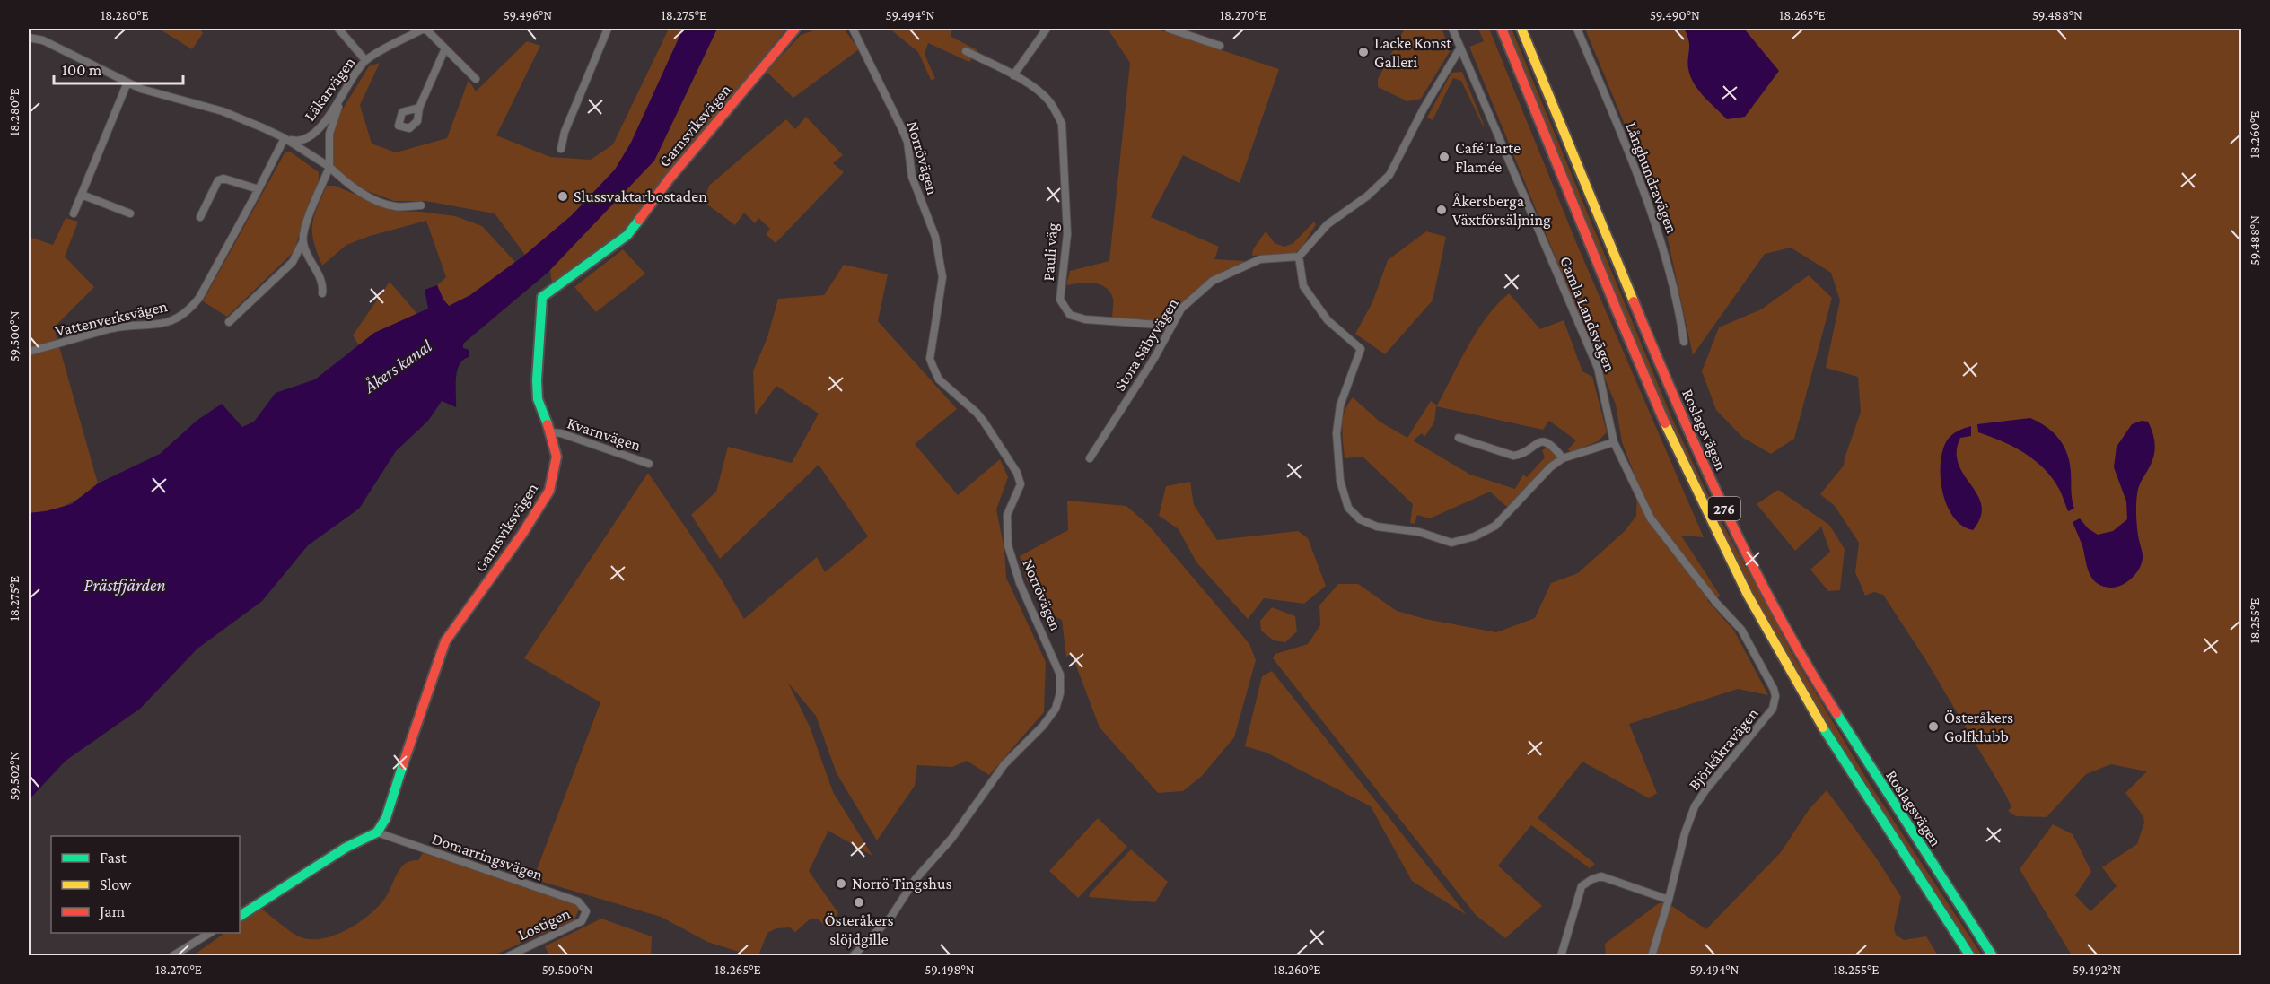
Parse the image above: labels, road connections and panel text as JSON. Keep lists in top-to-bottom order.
{
  "streets": {
    "main road": ["Garnsviksvägen", "Roslagsvägen", "276"],
    "street": [
      "Läkarvägen",
      "Norrövägen",
      "Långhundravägen",
      "Pauli väg",
      "Gamla Landsvägen",
      "Vattenverksvägen",
      "Stora Säbyvägen",
      "Kvarnvägen",
      "Björkåkravägen",
      "Domarringsvägen",
      "Lostigen"
    ]
  },
  "crossings": [
    ["Läkarvägen", "Vattenverksvägen"],
    ["Garnsviksvägen", "Kvarnvägen"],
    ["Garnsviksvägen", "Domarringsvägen"],
    ["Pauli väg", "Stora Säbyvägen"],
    ["Gamla Landsvägen", "Björkåkravägen"],
    ["Domarringsvägen", "Lostigen"]
  ],
  "water": ["Åkers kanal", "Prästfjärden"],
  "places": [
    "Lacke Konst Galleri",
    "Café Tarte Flamée",
    "Slussvaktarbostaden",
    "Åkersberga Växtförsäljning",
    "Österåkers Golfklubb",
    "Norrö Tingshus",
    "Österåkers slöjdgille"
  ],
  "legend": ["Fast", "Slow", "Jam"],
  "scale_bar": "100 m",
  "coordinates": [
    "18.280°E",
    "59.496°N",
    "18.275°E",
    "59.494°N",
    "18.270°E",
    "59.490°N",
    "18.265°E",
    "59.488°N",
    "18.260°E",
    "59.500°N",
    "18.255°E",
    "59.502°N",
    "59.498°N",
    "59.492°N"
  ]
}
